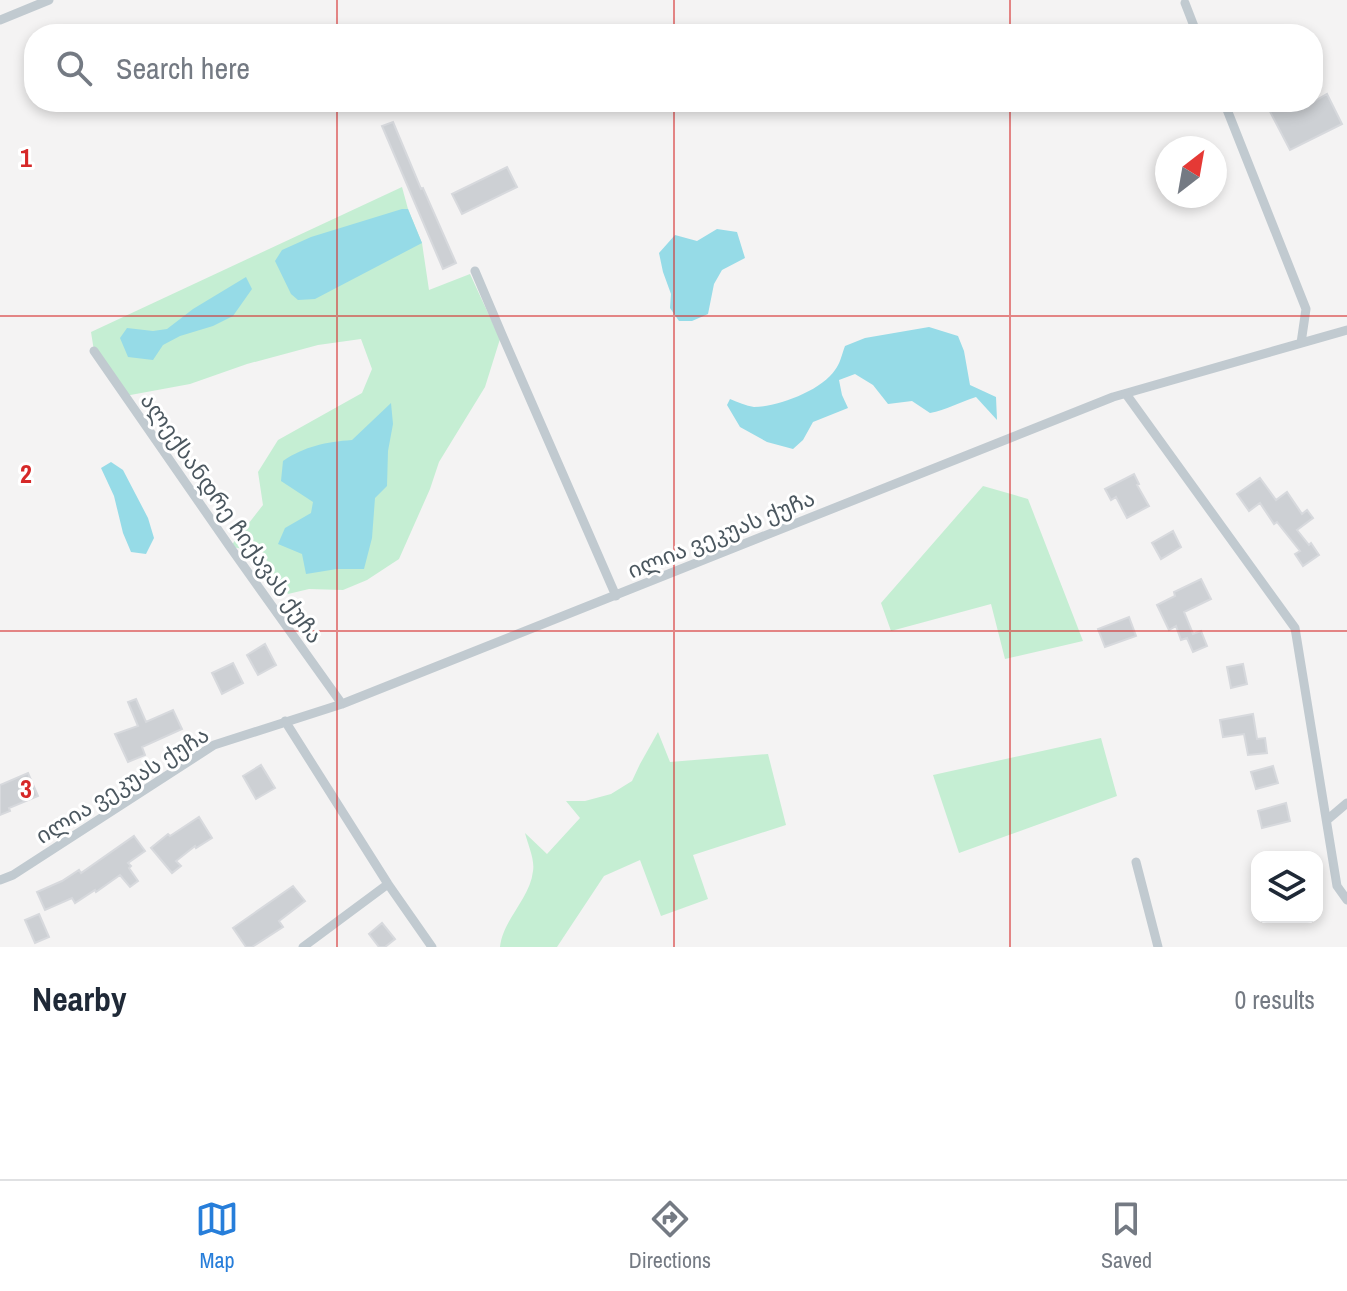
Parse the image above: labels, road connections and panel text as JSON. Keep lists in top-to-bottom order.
{
  "streets": {
    "street": ["ალექსანდრე ჩიქავას ქუჩა", "ილია ვეკუას ქუჩა"]
  },
  "crossings": [
    ["ალექსანდრე ჩიქავას ქუჩა", "ილია ვეკუას ქუჩა"]
  ],
  "north": "top right",
  "page": {
    "search": "Search here",
    "heading": ["Nearby", "0 results"],
    "nav": ["Map", "Directions", "Saved"]
  },
  "grid": {
    "rows": ["1", "2", "3"]
  }
}
